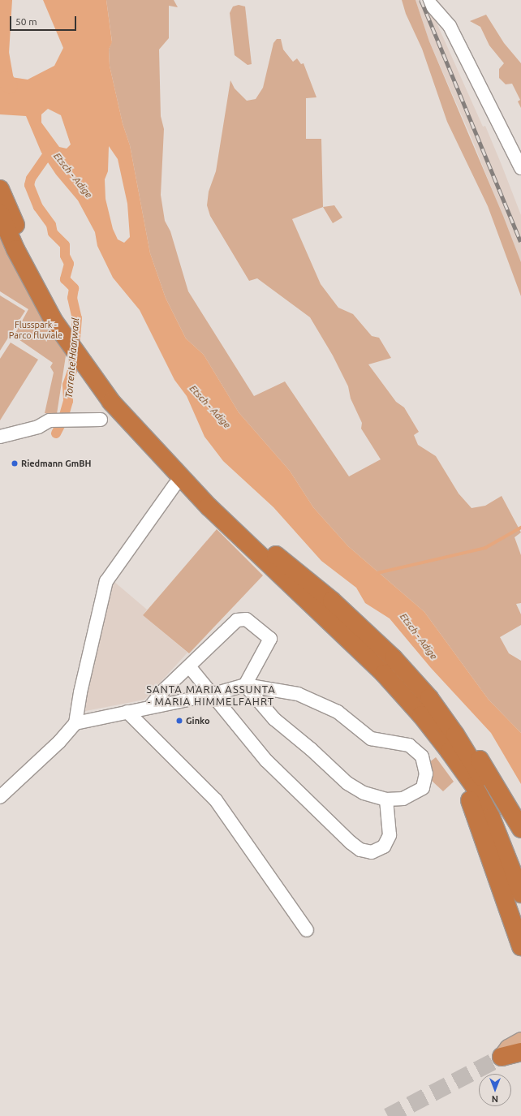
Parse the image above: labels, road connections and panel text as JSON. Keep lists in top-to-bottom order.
{
  "districts": ["SANTA MARIA ASSUNTA - MARIA HIMMELFAHRT"],
  "water": ["Etsch - Adige", "Torrente Haarwaal"],
  "parks": ["Flusspark - Parco fluviale"],
  "places": ["Riedmann GmBH", "Ginko"],
  "scale_bar": "50 m",
  "north": "bottom"
}
